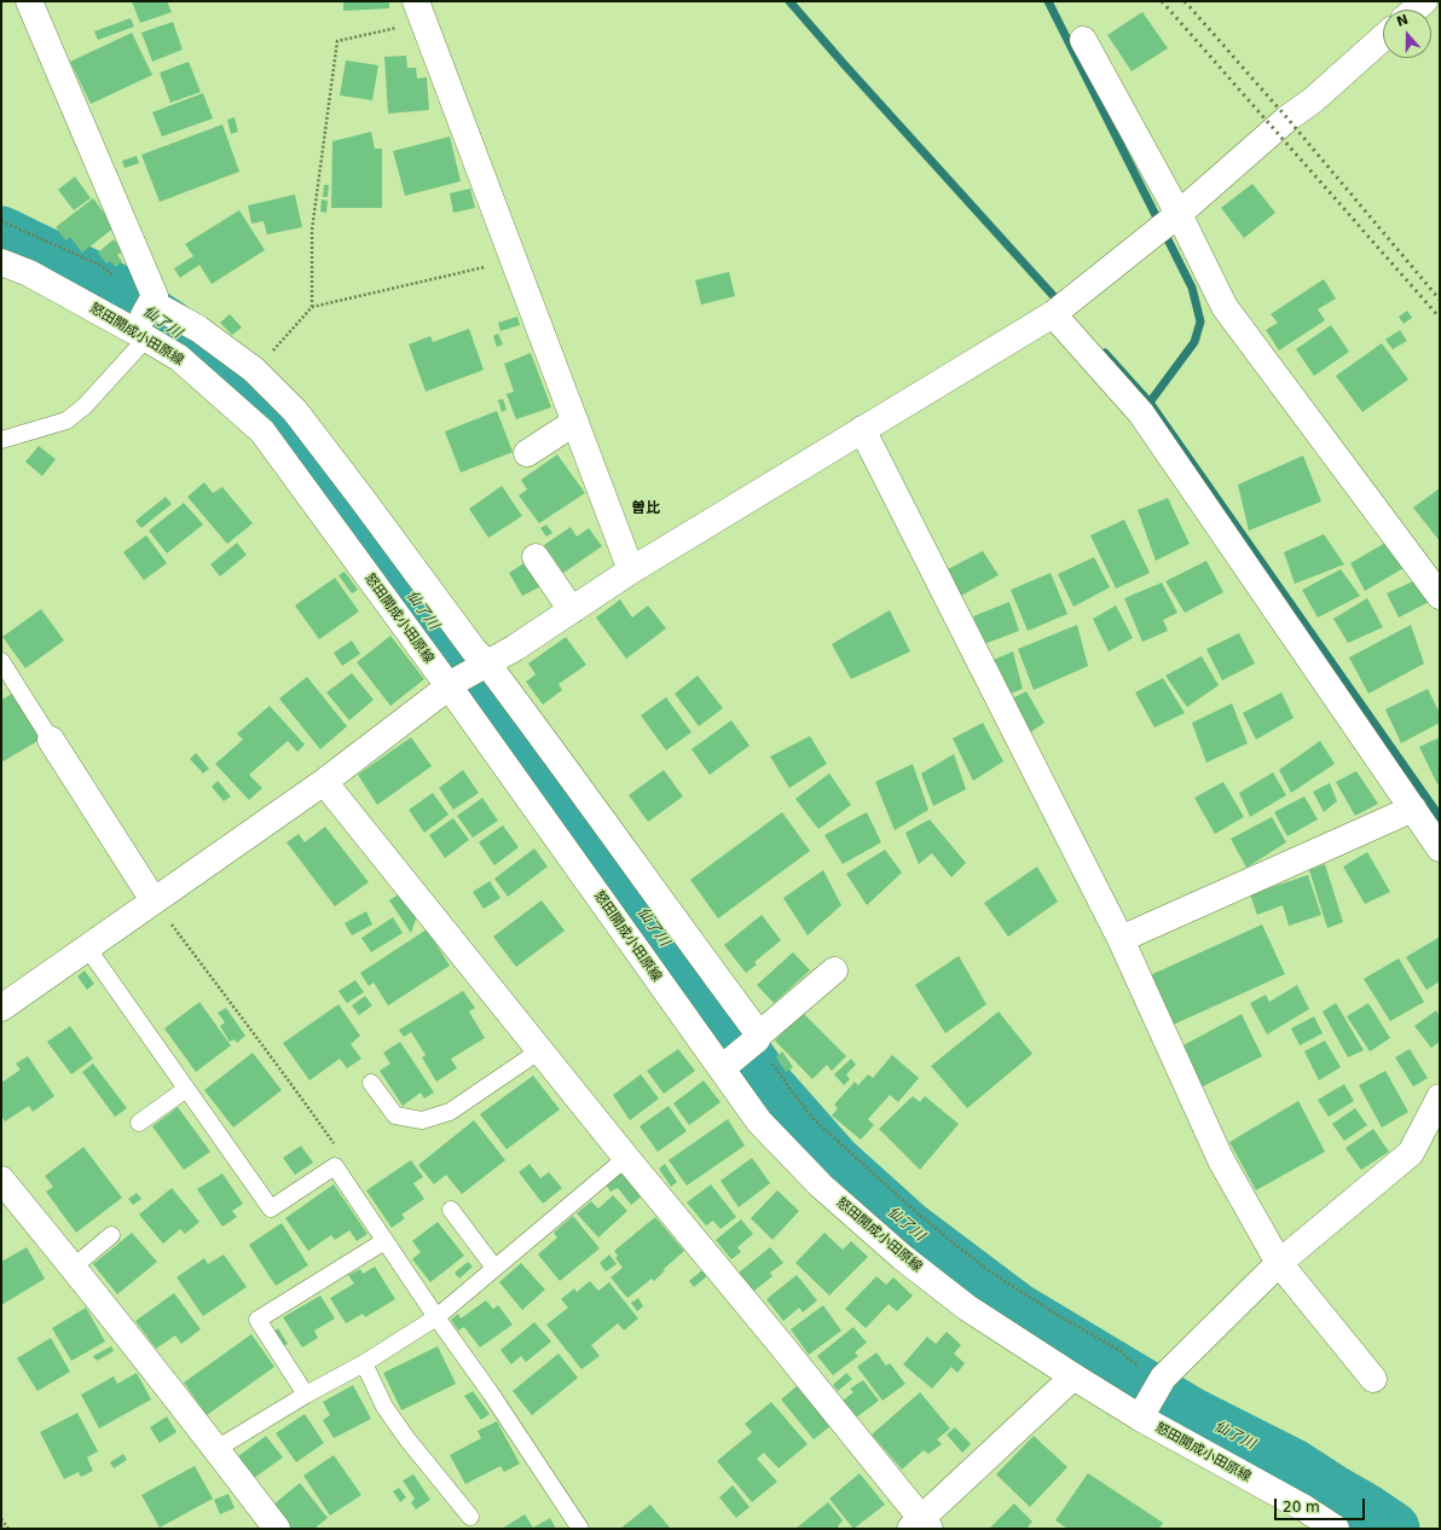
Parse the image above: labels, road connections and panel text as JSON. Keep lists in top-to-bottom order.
{
  "streets": {
    "street": ["怒田開成小田原線"]
  },
  "districts": ["曽比"],
  "water": ["仙了川"],
  "scale_bar": "20 m",
  "north": "top"
}
